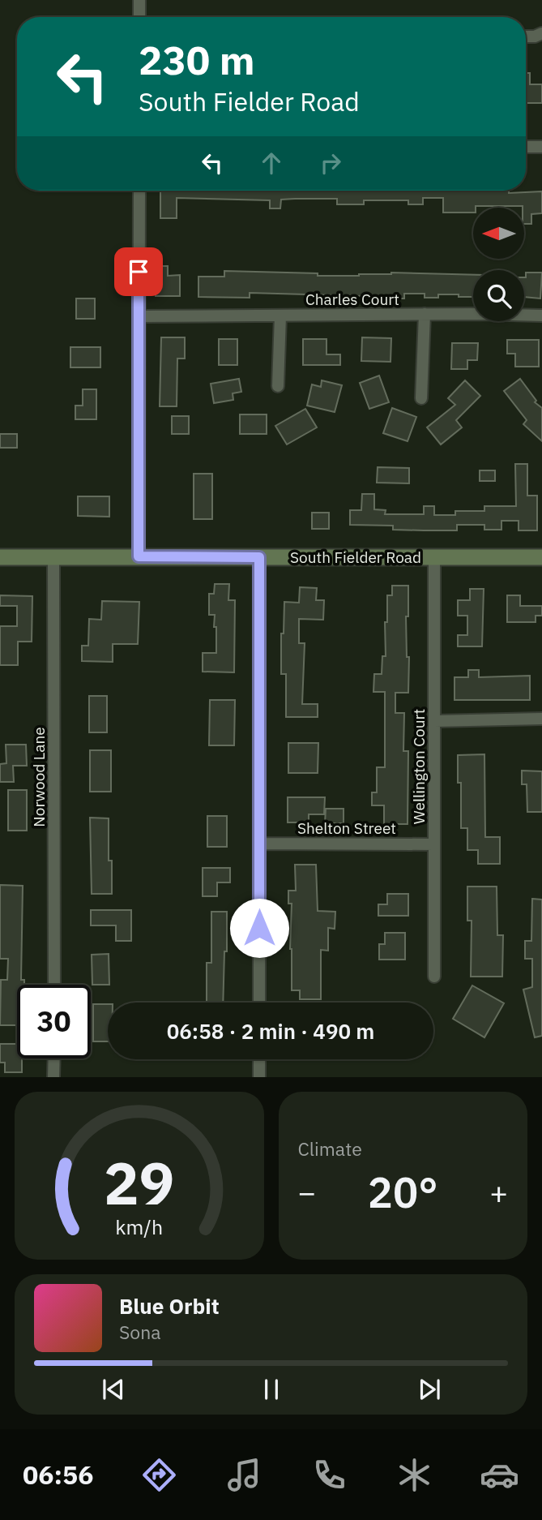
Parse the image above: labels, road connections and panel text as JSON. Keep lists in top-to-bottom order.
{
  "streets": {
    "main road": ["South Fielder Road"],
    "street": [
      "Charles Court",
      "Wellington Court",
      "Norwood Lane",
      "Shelton Street"
    ]
  },
  "crossings": [
    ["South Fielder Road", "Wellington Court"],
    ["South Fielder Road", "Norwood Lane"],
    ["Wellington Court", "Shelton Street"]
  ],
  "north": "left",
  "page": {
    "turn": ["230 m", "South Fielder Road"],
    "limit": "30",
    "trip": "06:58 · 2 min · 490 m",
    "tile": "Climate",
    "heat": ["−", "20°", "+"],
    "song": ["Blue Orbit", "Sona"],
    "tabs": "06:56",
    "gauge": ["29", "km/h"]
  }
}
